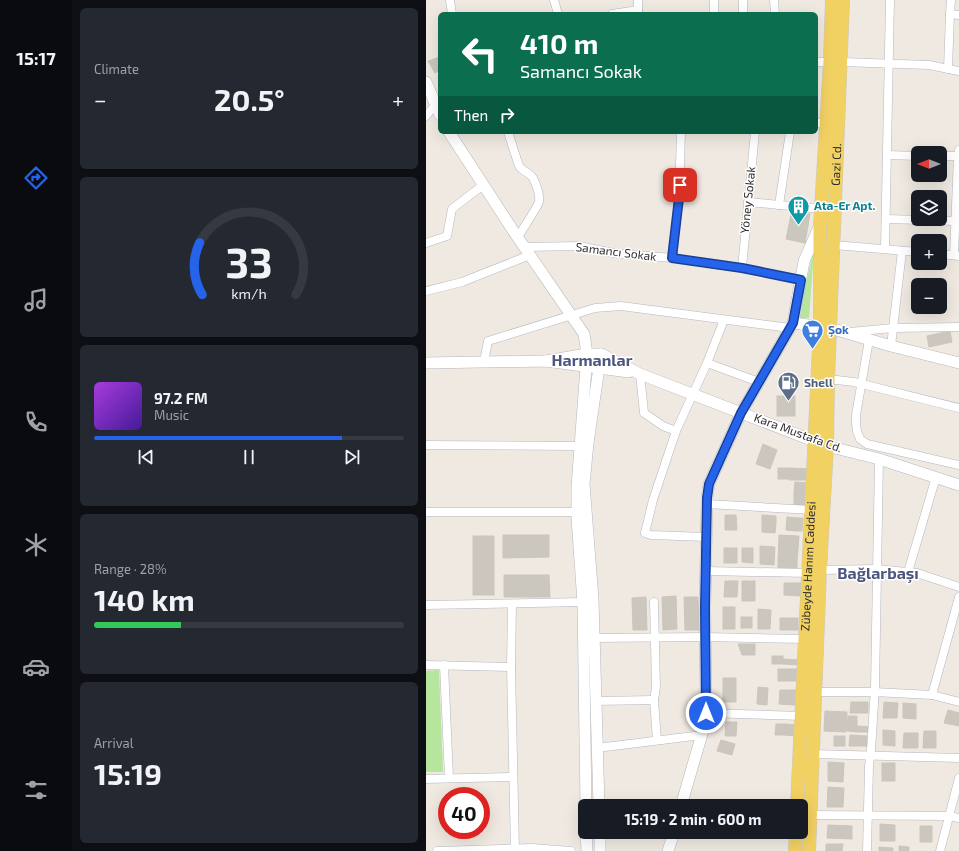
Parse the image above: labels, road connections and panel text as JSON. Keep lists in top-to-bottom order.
{
  "streets": {
    "main road": ["Gazi Cd.", "Zübeyde Hanım Caddesi"],
    "street": ["Yöney Sokak", "Samancı Sokak", "Kara Mustafa Cd."]
  },
  "crossings": [
    ["Gazi Cd.", "Zübeyde Hanım Caddesi"],
    ["Yöney Sokak", "Samancı Sokak"],
    ["Kara Mustafa Cd.", "Zübeyde Hanım Caddesi"]
  ],
  "districts": ["Harmanlar", "Bağlarbaşı"],
  "places": {
    "building": ["Ata-Er Apt."],
    "supermarket": ["Şok"],
    "fuel station": ["Shell"]
  },
  "north": "left",
  "page": {
    "tabs": "15:17",
    "tile": [
      "Climate",
      ["Range · 28%", "140 km"],
      ["Arrival", "15:19"]
    ],
    "turn": ["410 m", "Samancı Sokak"],
    "heat": ["−", "20.5°", "+"],
    "then": "Then",
    "map_buttons": ["+", "−"],
    "song": ["97.2 FM", "Music"],
    "limit": "40",
    "trip": "15:19 · 2 min · 600 m",
    "gauge": ["33", "km/h"]
  }
}
